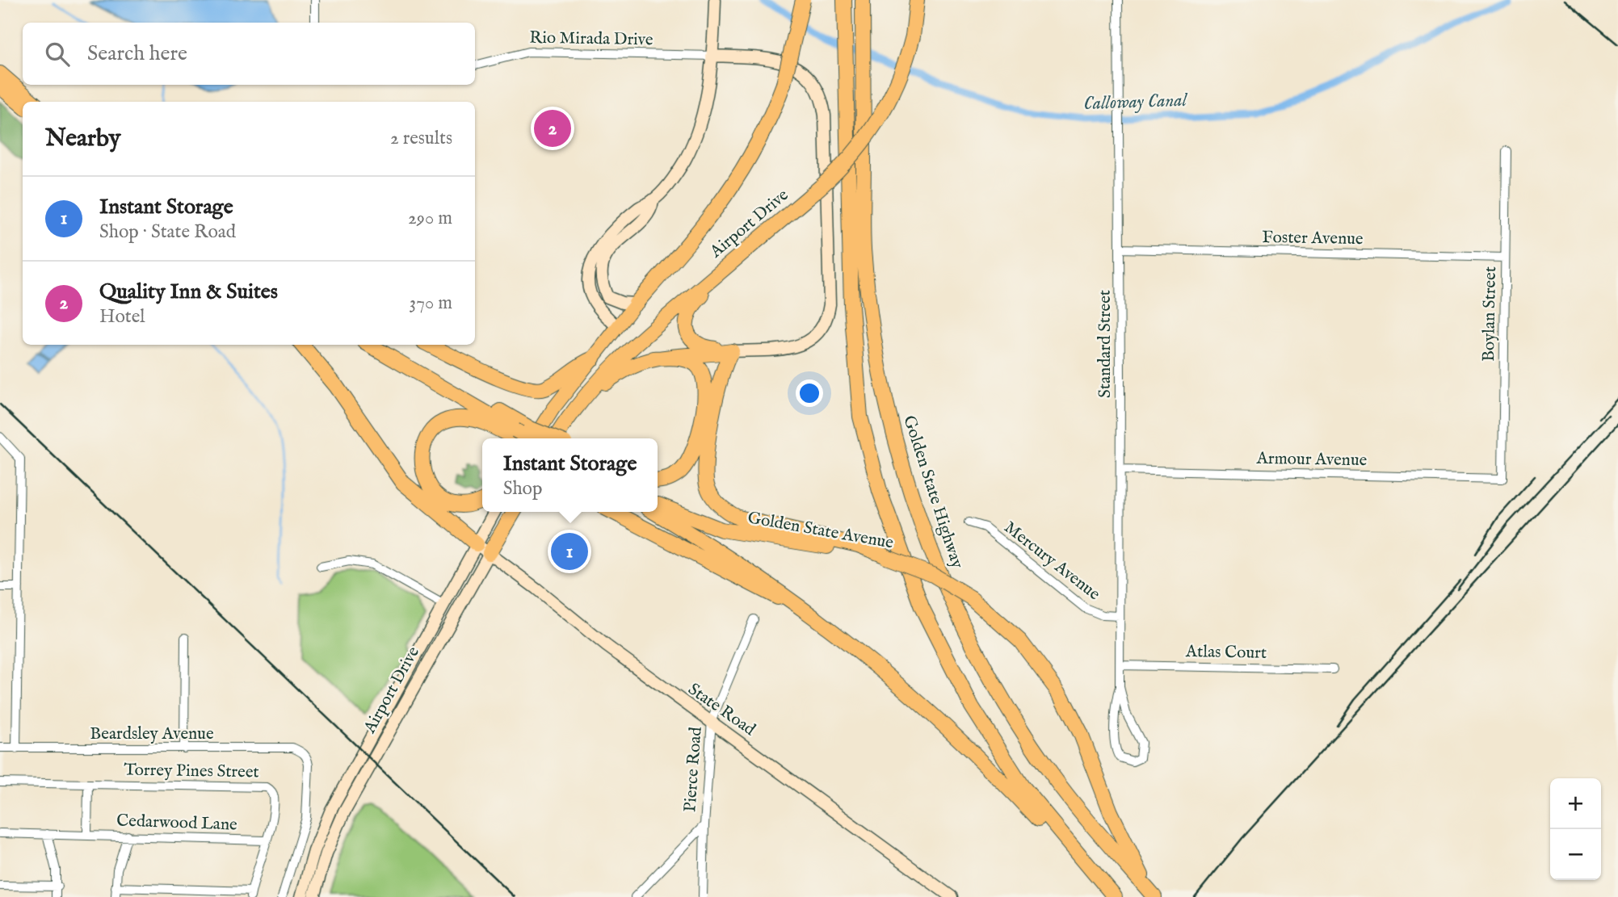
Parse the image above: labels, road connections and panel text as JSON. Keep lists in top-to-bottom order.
{
  "streets": {
    "highway": ["Airport Drive", "Golden State Highway", "Golden State Avenue"],
    "main road": ["State Road"],
    "street": [
      "Rio Mirada Drive",
      "Foster Avenue",
      "Boylan Street",
      "Standard Street",
      "Armour Avenue",
      "Mercury Avenue",
      "Atlas Court",
      "Beardsley Avenue",
      "Pierce Road",
      "Torrey Pines Street",
      "Cedarwood Lane"
    ]
  },
  "crossings": [
    ["Airport Drive", "State Road"],
    ["Foster Avenue", "Boylan Street"],
    ["Foster Avenue", "Standard Street"],
    ["Boylan Street", "Armour Avenue"],
    ["Standard Street", "Armour Avenue"],
    ["Standard Street", "Mercury Avenue"],
    ["Standard Street", "Atlas Court"],
    ["Golden State Highway", "Golden State Avenue"],
    ["State Road", "Pierce Road"],
    ["Torrey Pines Street", "Cedarwood Lane"]
  ],
  "water": ["Calloway Canal"],
  "page": {
    "search": "Search here",
    "heading": ["Nearby", "2 results"],
    "pins": ["2", "1"],
    "list": [
      {
        "mark": "1",
        "name": "Instant Storage",
        "note": "Shop · State Road",
        "value": "290 m"
      },
      {
        "mark": "2",
        "name": "Quality Inn & Suites",
        "note": "Hotel",
        "value": "370 m"
      }
    ],
    "popup": ["Instant Storage", "Shop"],
    "map_buttons": ["+", "−"]
  }
}
